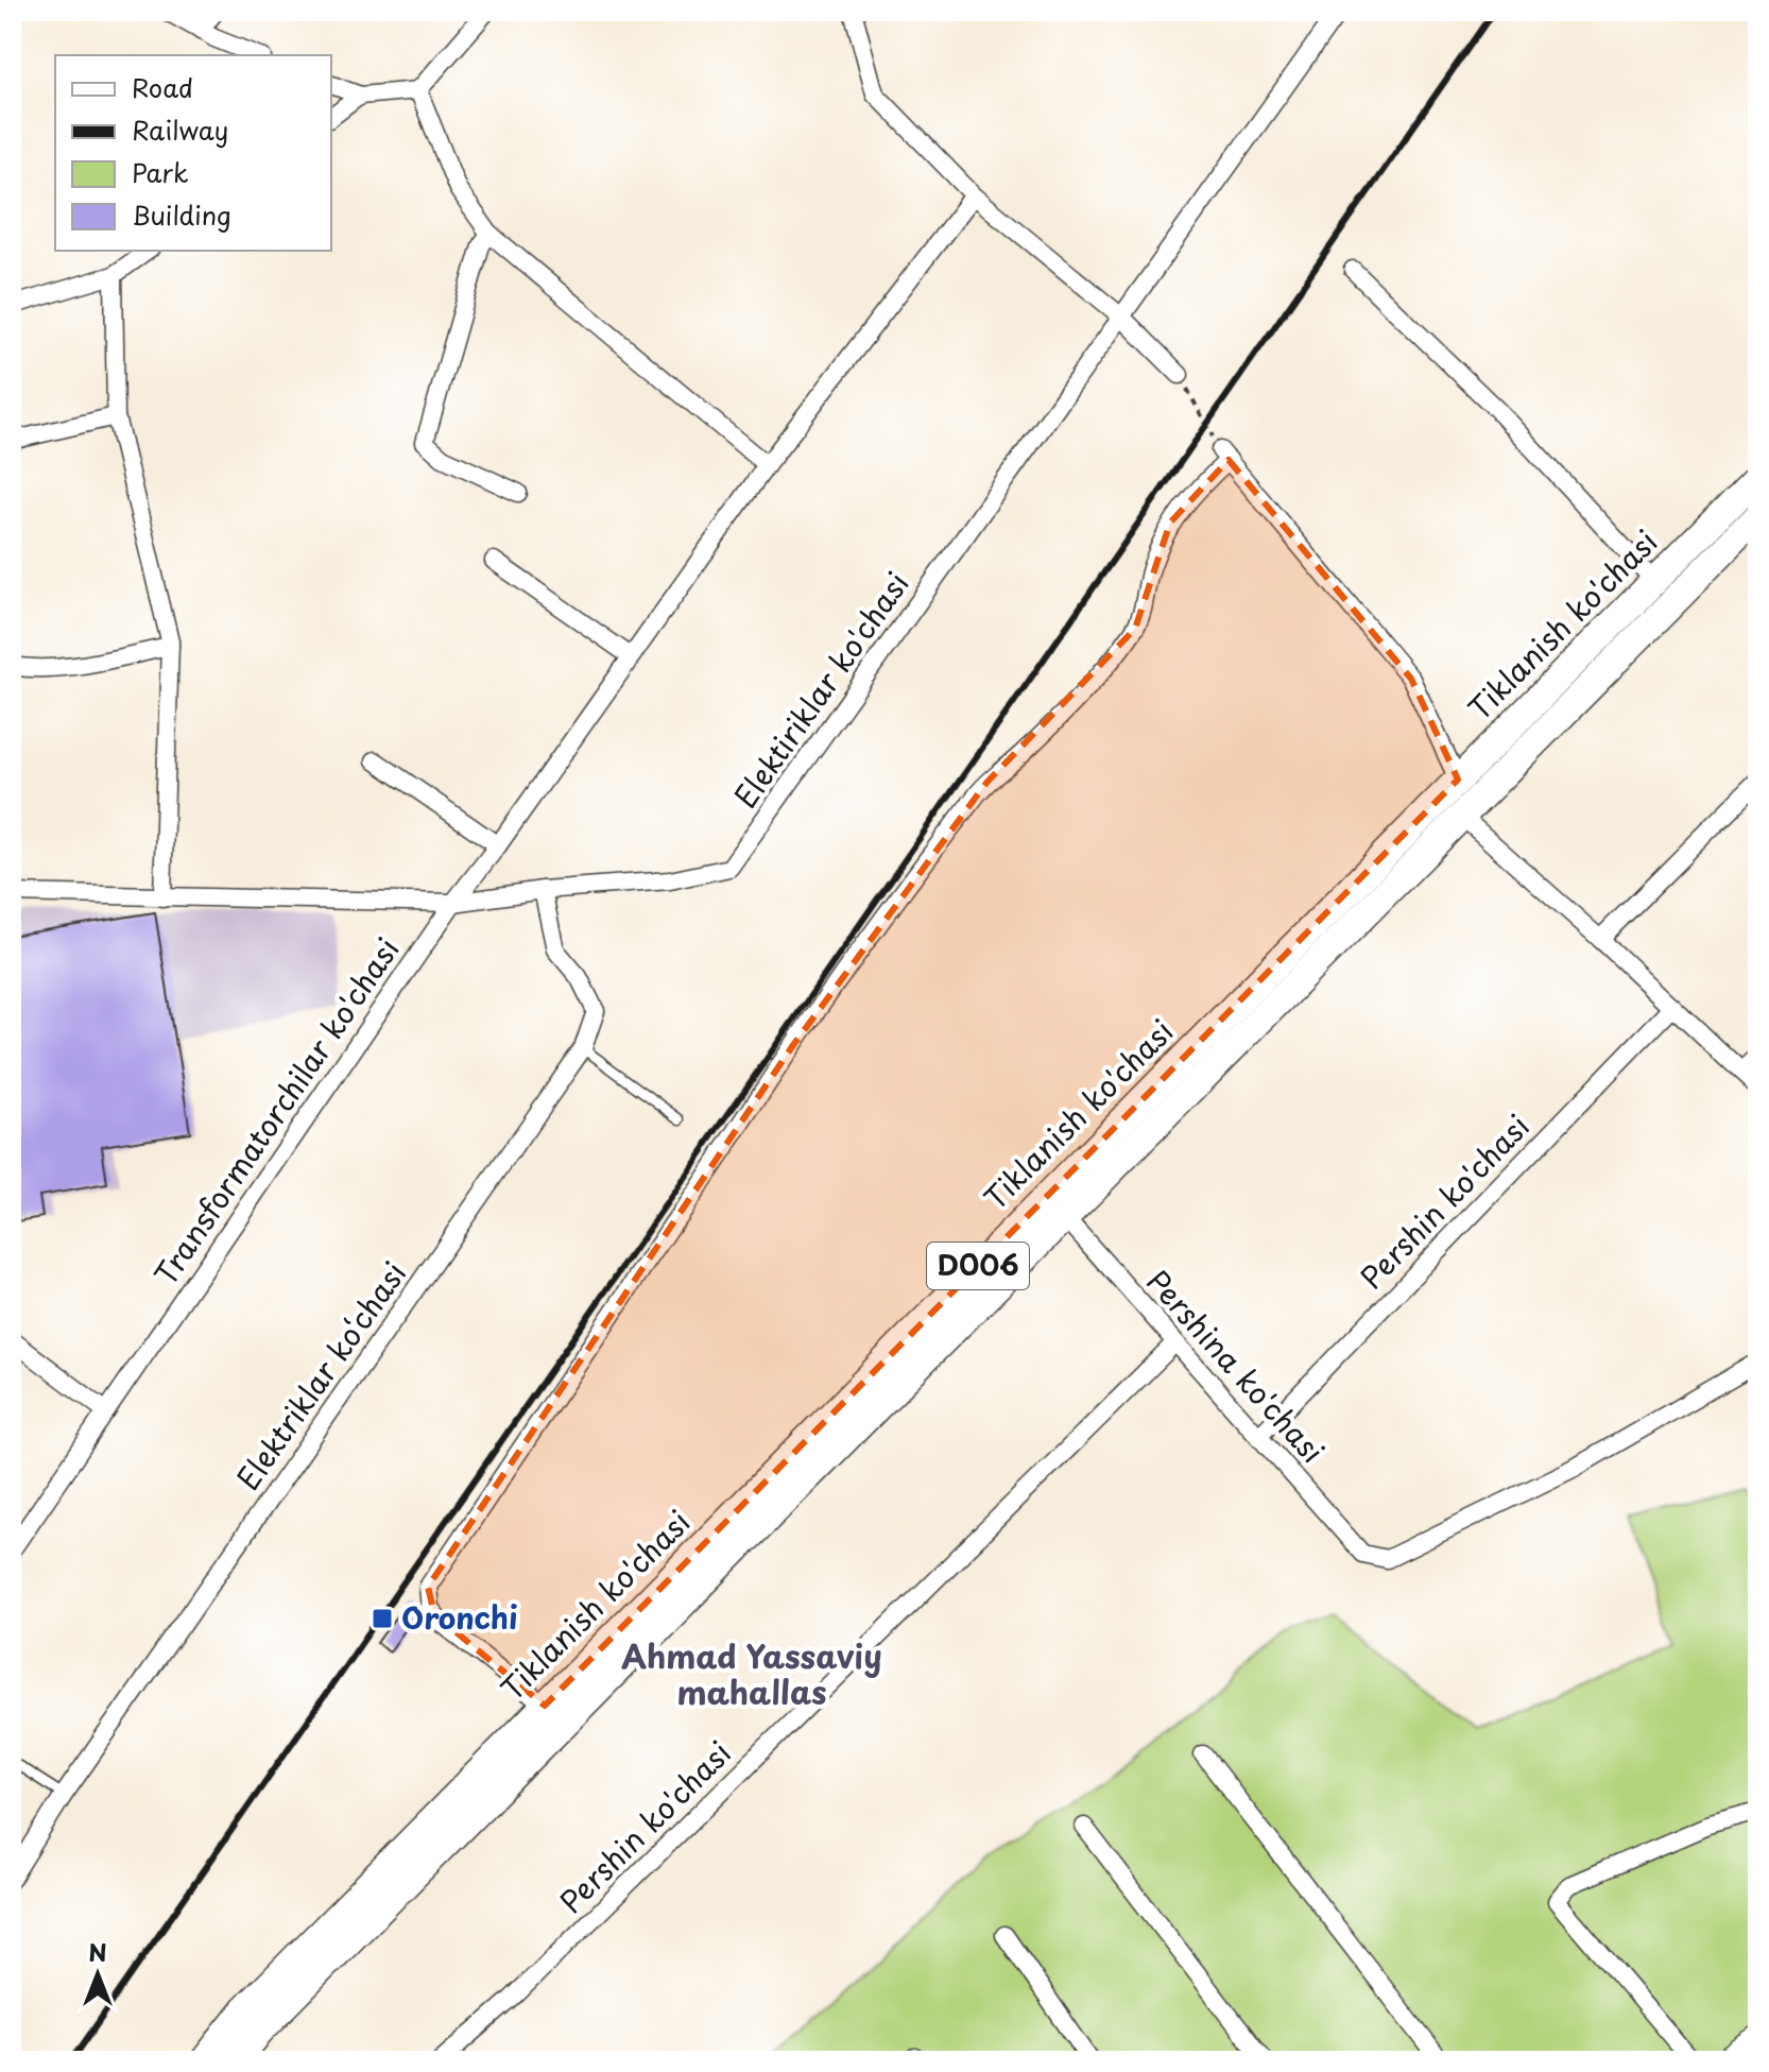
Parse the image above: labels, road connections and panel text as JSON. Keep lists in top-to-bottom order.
{
  "streets": {
    "main road": ["Tiklanish ko'chasi", "D006"],
    "street": [
      "Elektiriklar ko'chasi",
      "Transformatorchilar ko'chasi",
      "Pershin ko'chasi",
      "Pershina ko'chasi",
      "Elektriklar ko‘chasi"
    ]
  },
  "crossings": [
    ["Elektiriklar ko'chasi", "Transformatorchilar ko'chasi"],
    ["Elektiriklar ko'chasi", "Elektriklar ko‘chasi"],
    ["Pershin ko'chasi", "Pershina ko'chasi"],
    ["D006", "Pershina ko'chasi"]
  ],
  "districts": ["Ahmad Yassaviy mahallas"],
  "places": {
    "transit": ["Oronchi"]
  },
  "legend": [
    "Road",
    "Railway",
    "Park",
    "Building"
  ],
  "north": "top"
}
